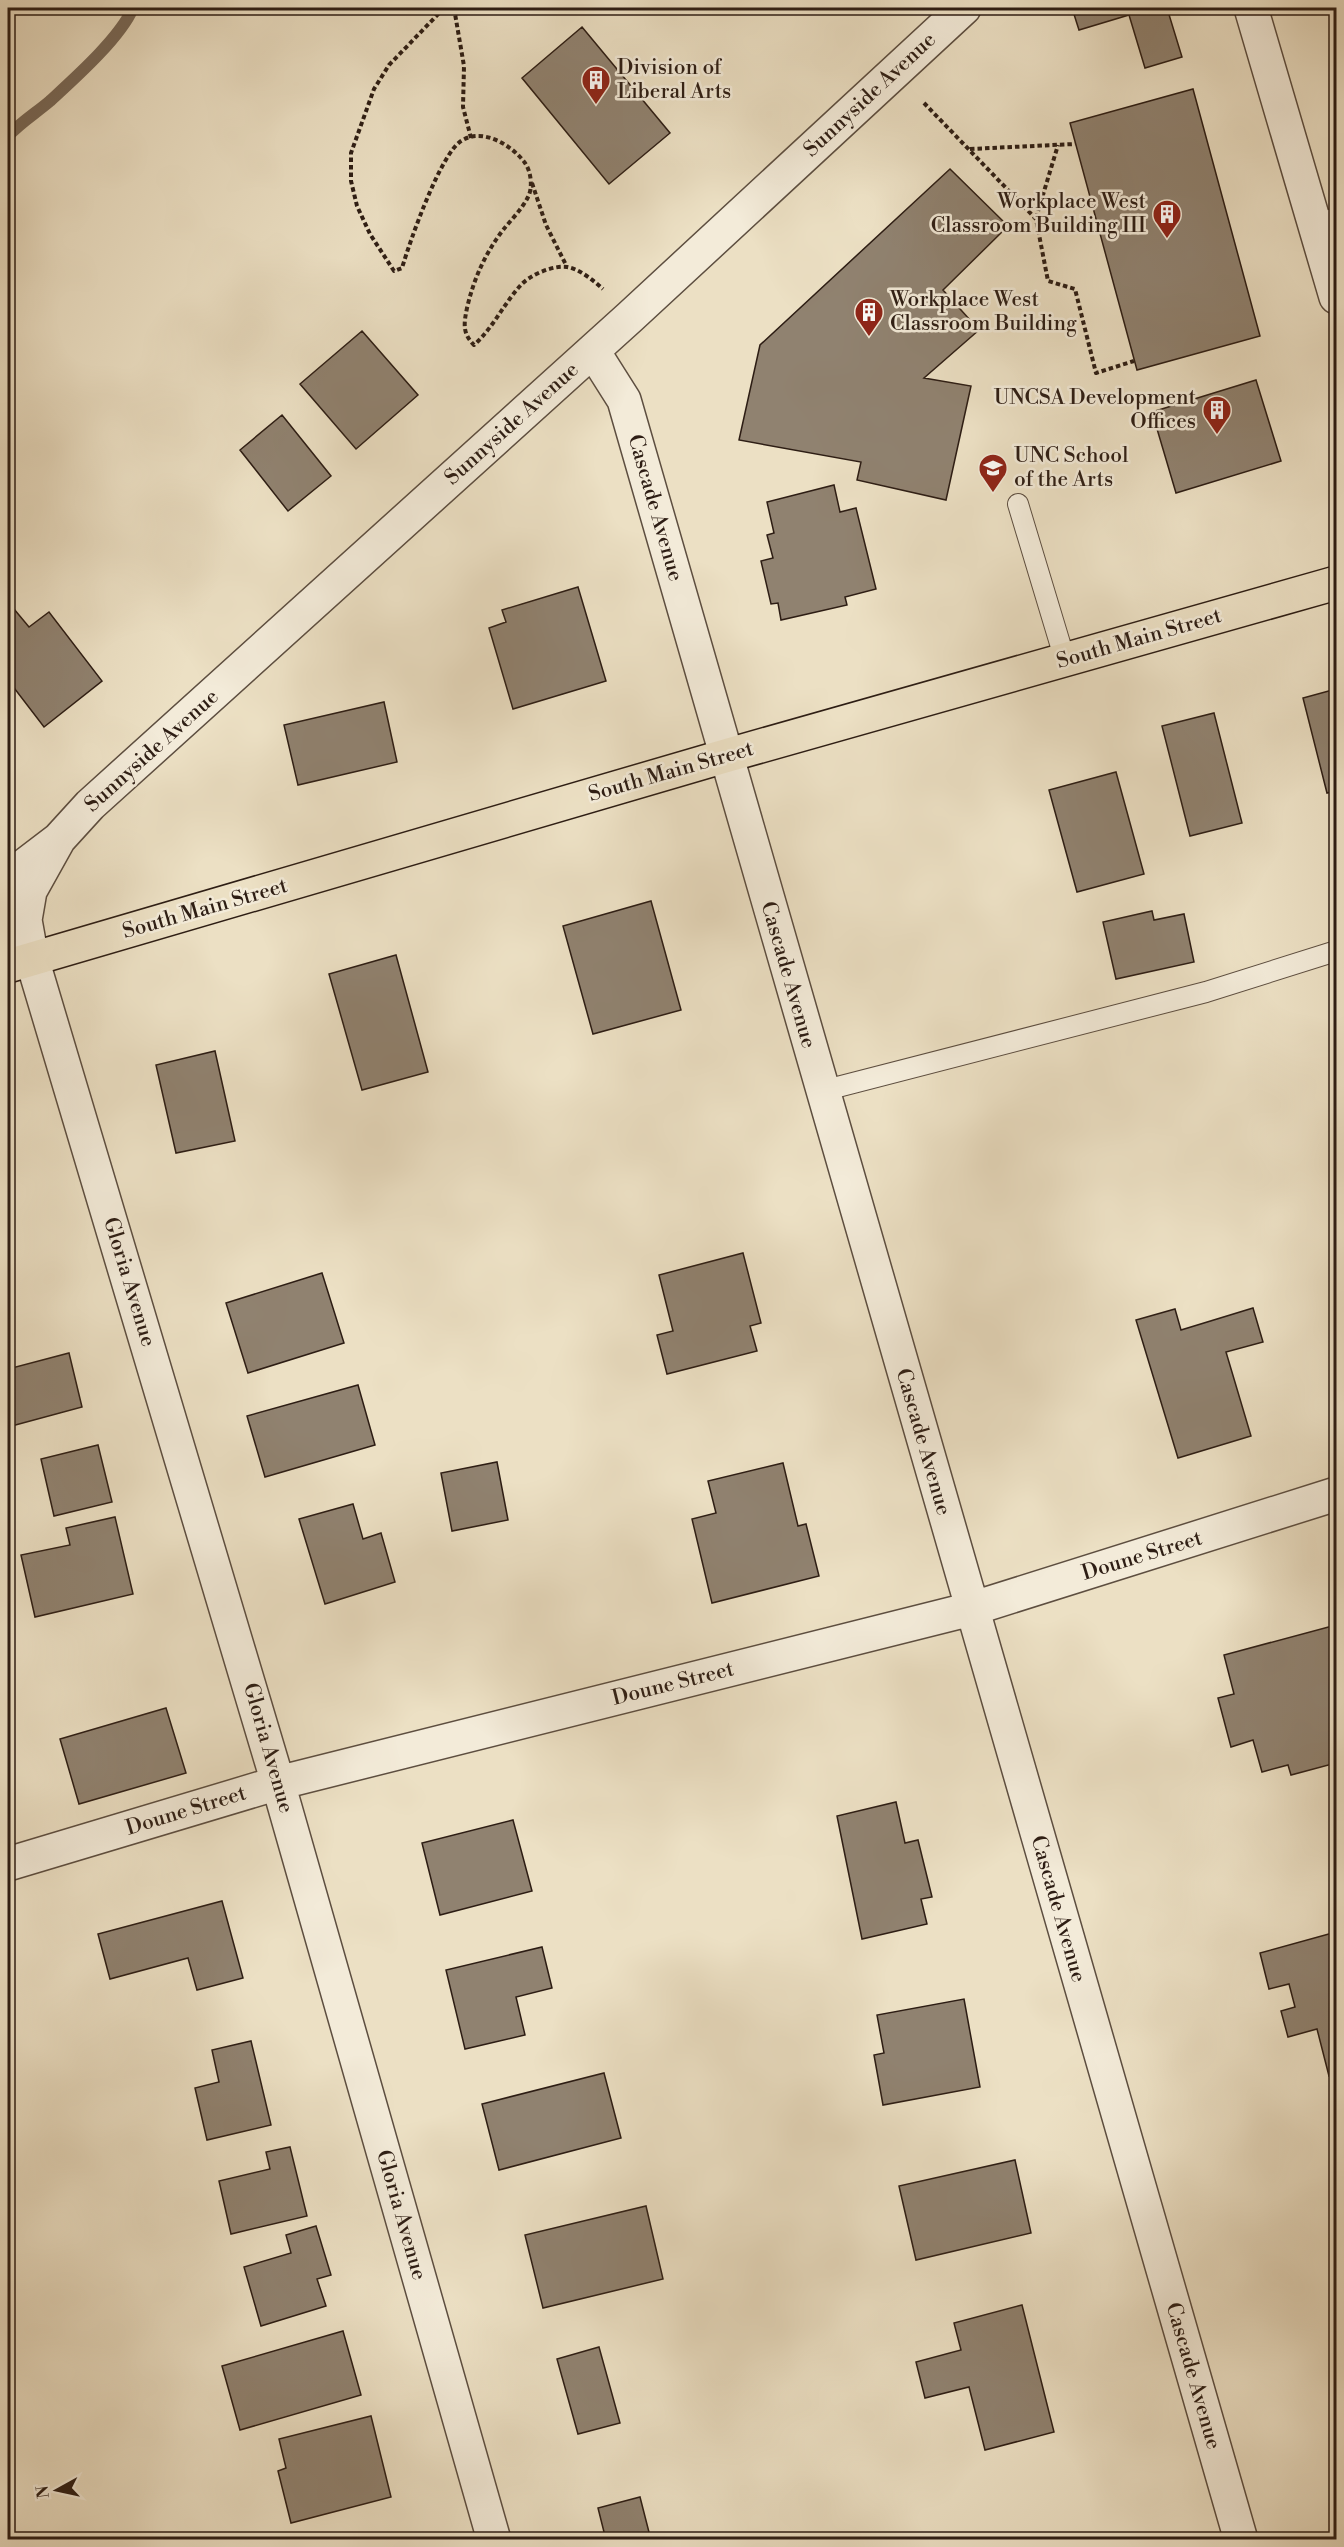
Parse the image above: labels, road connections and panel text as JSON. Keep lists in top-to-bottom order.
{
  "streets": {
    "main road": ["South Main Street"],
    "street": [
      "Sunnyside Avenue",
      "Cascade Avenue",
      "Gloria Avenue",
      "Doune Street"
    ]
  },
  "crossings": [
    ["Sunnyside Avenue", "Cascade Avenue"],
    ["Sunnyside Avenue", "South Main Street"],
    ["Sunnyside Avenue", "Gloria Avenue"],
    ["Cascade Avenue", "South Main Street"],
    ["Cascade Avenue", "Doune Street"],
    ["South Main Street", "Gloria Avenue"],
    ["Gloria Avenue", "Doune Street"]
  ],
  "places": {
    "building": [
      "Division of Liberal Arts",
      "Workplace West Classroom Building III",
      "Workplace West Classroom Building",
      "UNCSA Development Offices"
    ],
    "school or university": ["UNC School of the Arts"]
  },
  "north": "left"
}
